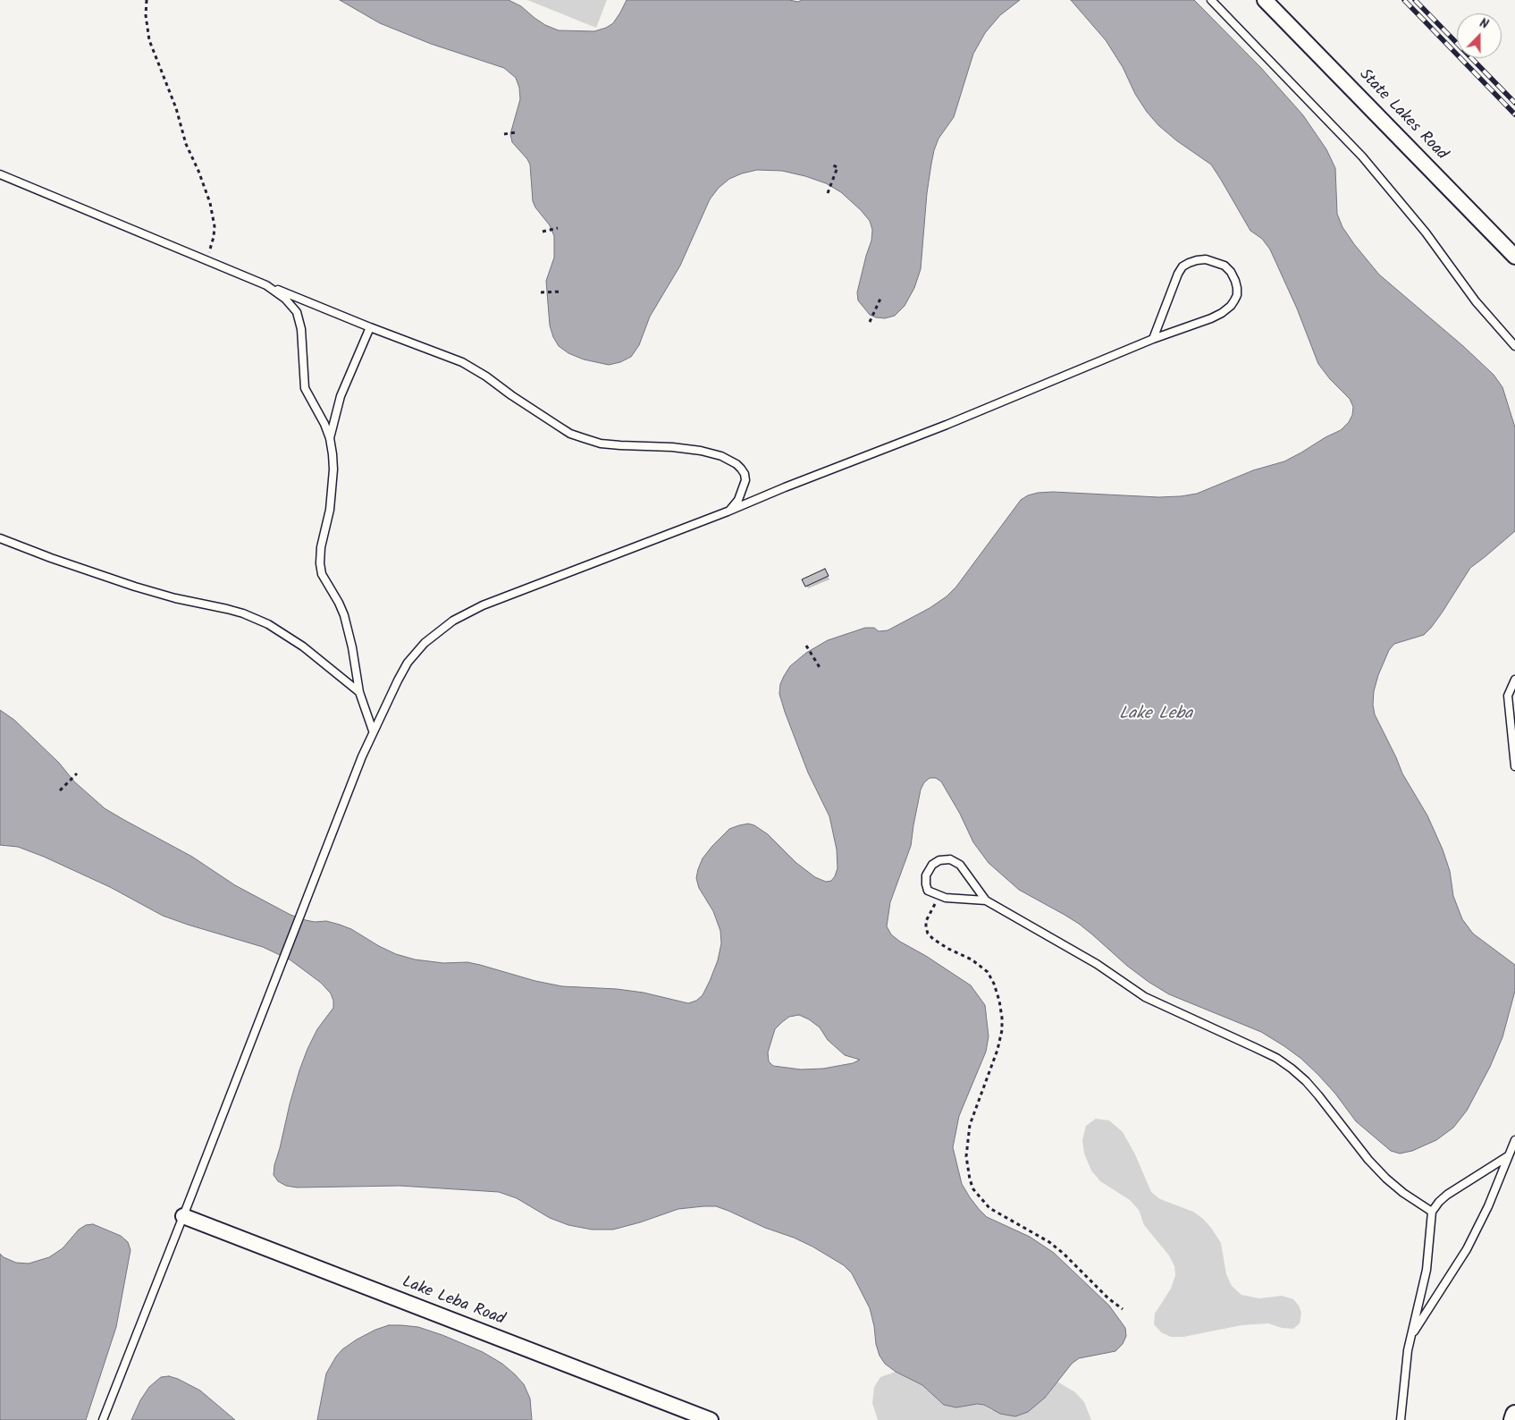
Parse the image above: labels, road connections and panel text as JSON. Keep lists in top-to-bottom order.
{
  "streets": {
    "street": ["State Lakes Road", "Lake Leba Road"]
  },
  "water": ["Lake Leba"],
  "north": "top"
}
